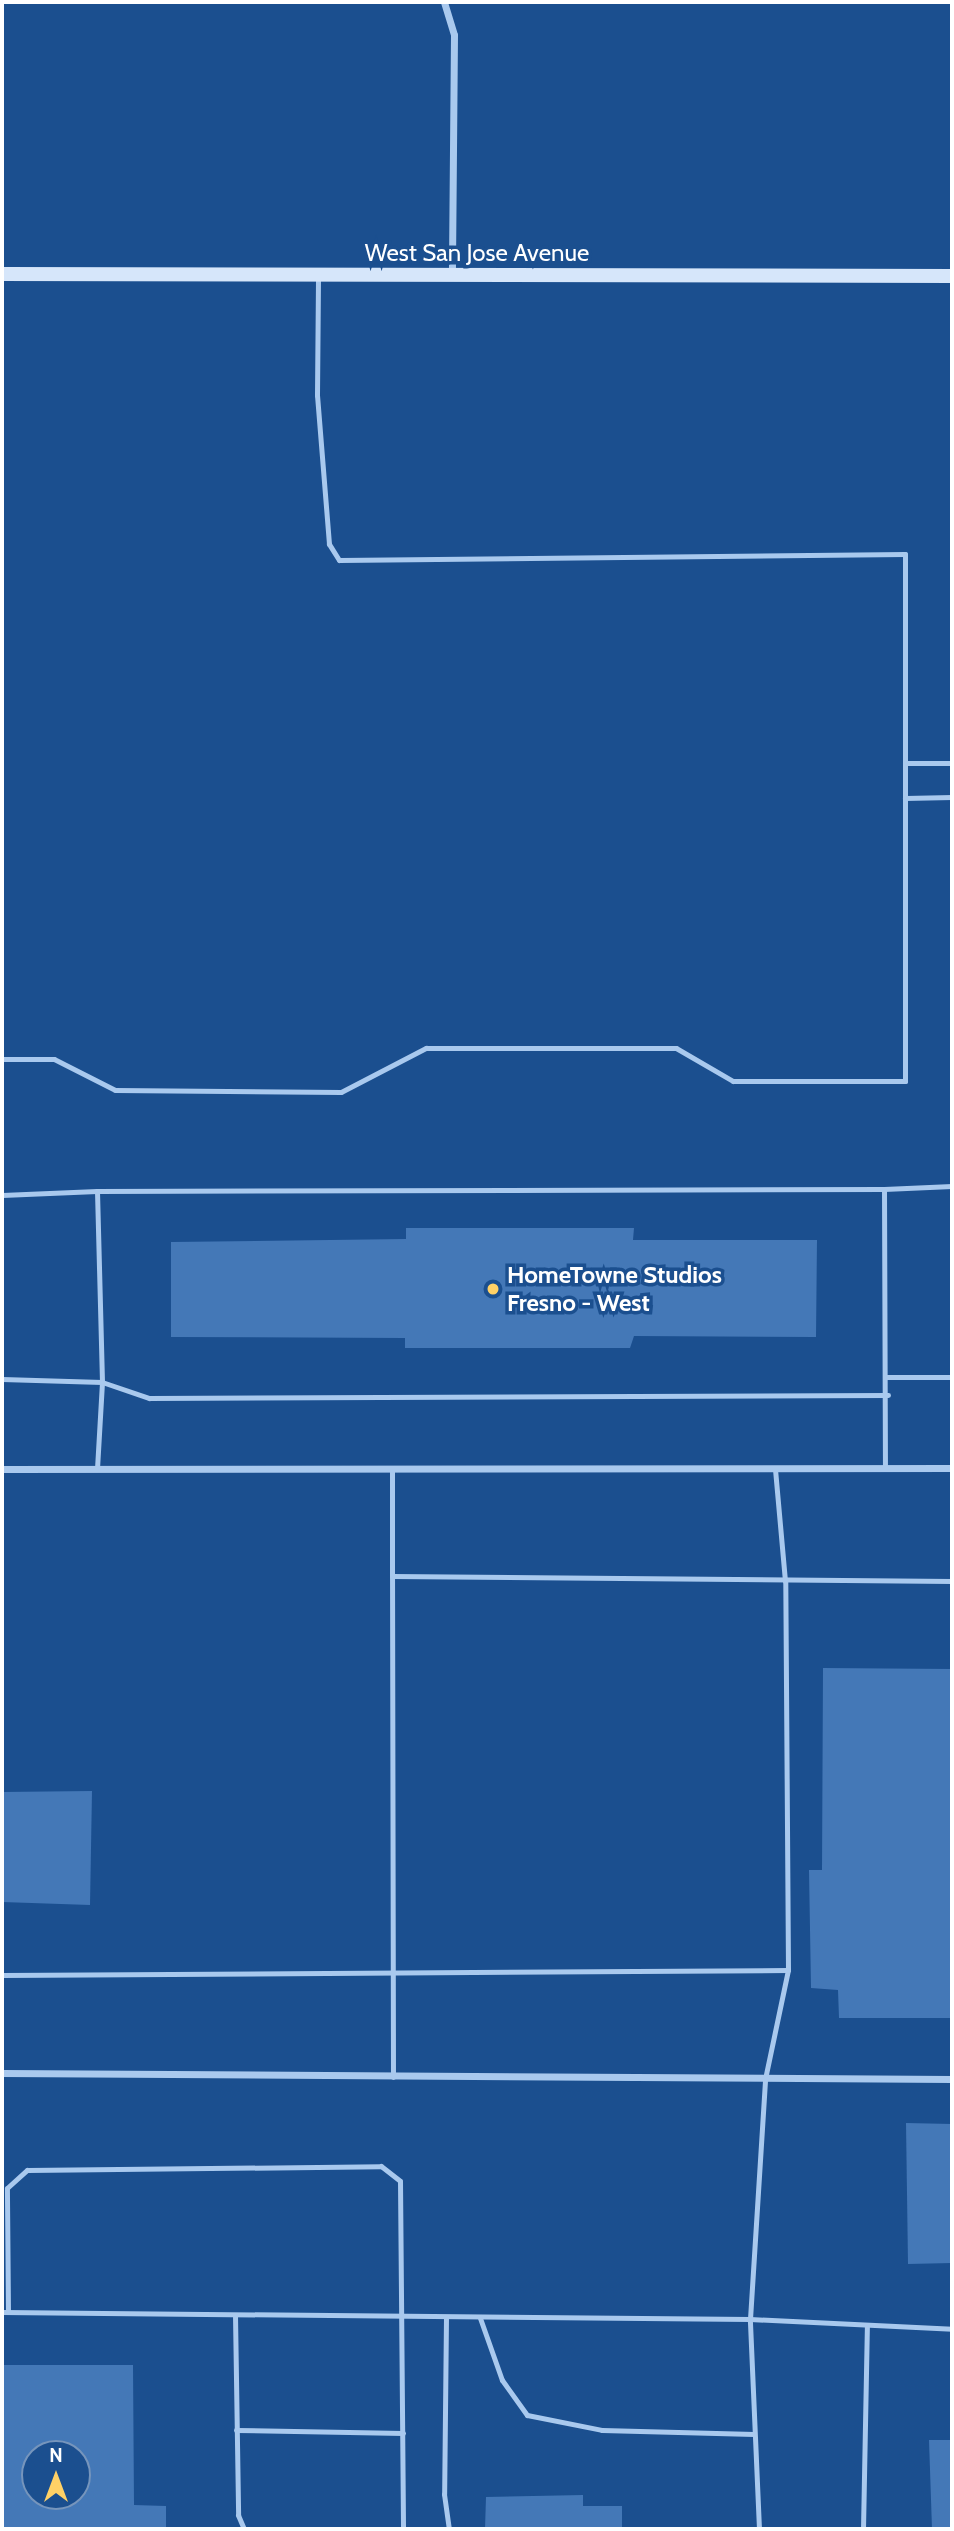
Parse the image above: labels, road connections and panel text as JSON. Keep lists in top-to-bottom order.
{
  "streets": {
    "street": ["West San Jose Avenue"]
  },
  "places": ["HomeTowne Studios Fresno - West"],
  "north": "top"
}
